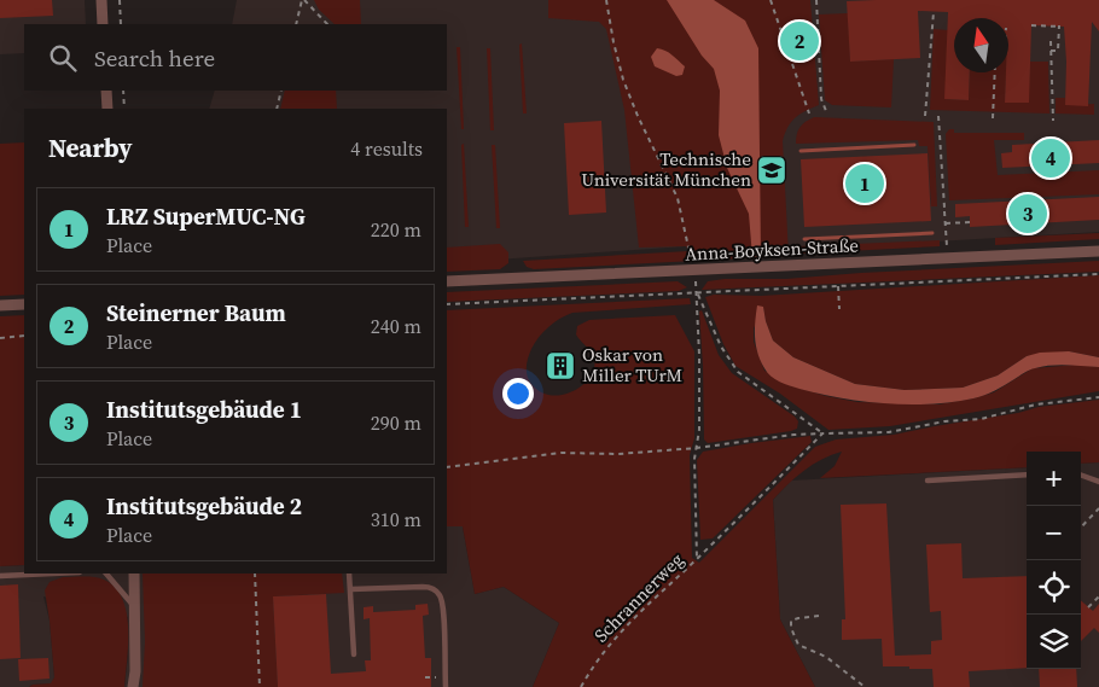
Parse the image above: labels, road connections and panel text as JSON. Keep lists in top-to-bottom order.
{
  "streets": {
    "street": ["Anna-Boyksen-Straße"],
    "path": ["Schrannerweg"]
  },
  "places": {
    "school or university": ["Technische Universität München"],
    "building": ["Oskar von Miller TUrM"]
  },
  "north": "top",
  "page": {
    "pins": [
      "2",
      "4",
      "1",
      "3"
    ],
    "search": "Search here",
    "heading": ["Nearby", "4 results"],
    "list": [
      {
        "mark": "1",
        "name": "LRZ SuperMUC-NG",
        "note": "Place",
        "value": "220 m"
      },
      {
        "mark": "2",
        "name": "Steinerner Baum",
        "note": "Place",
        "value": "240 m"
      },
      {
        "mark": "3",
        "name": "Institutsgebäude 1",
        "note": "Place",
        "value": "290 m"
      },
      {
        "mark": "4",
        "name": "Institutsgebäude 2",
        "note": "Place",
        "value": "310 m"
      }
    ],
    "map_buttons": ["+", "−"]
  }
}
